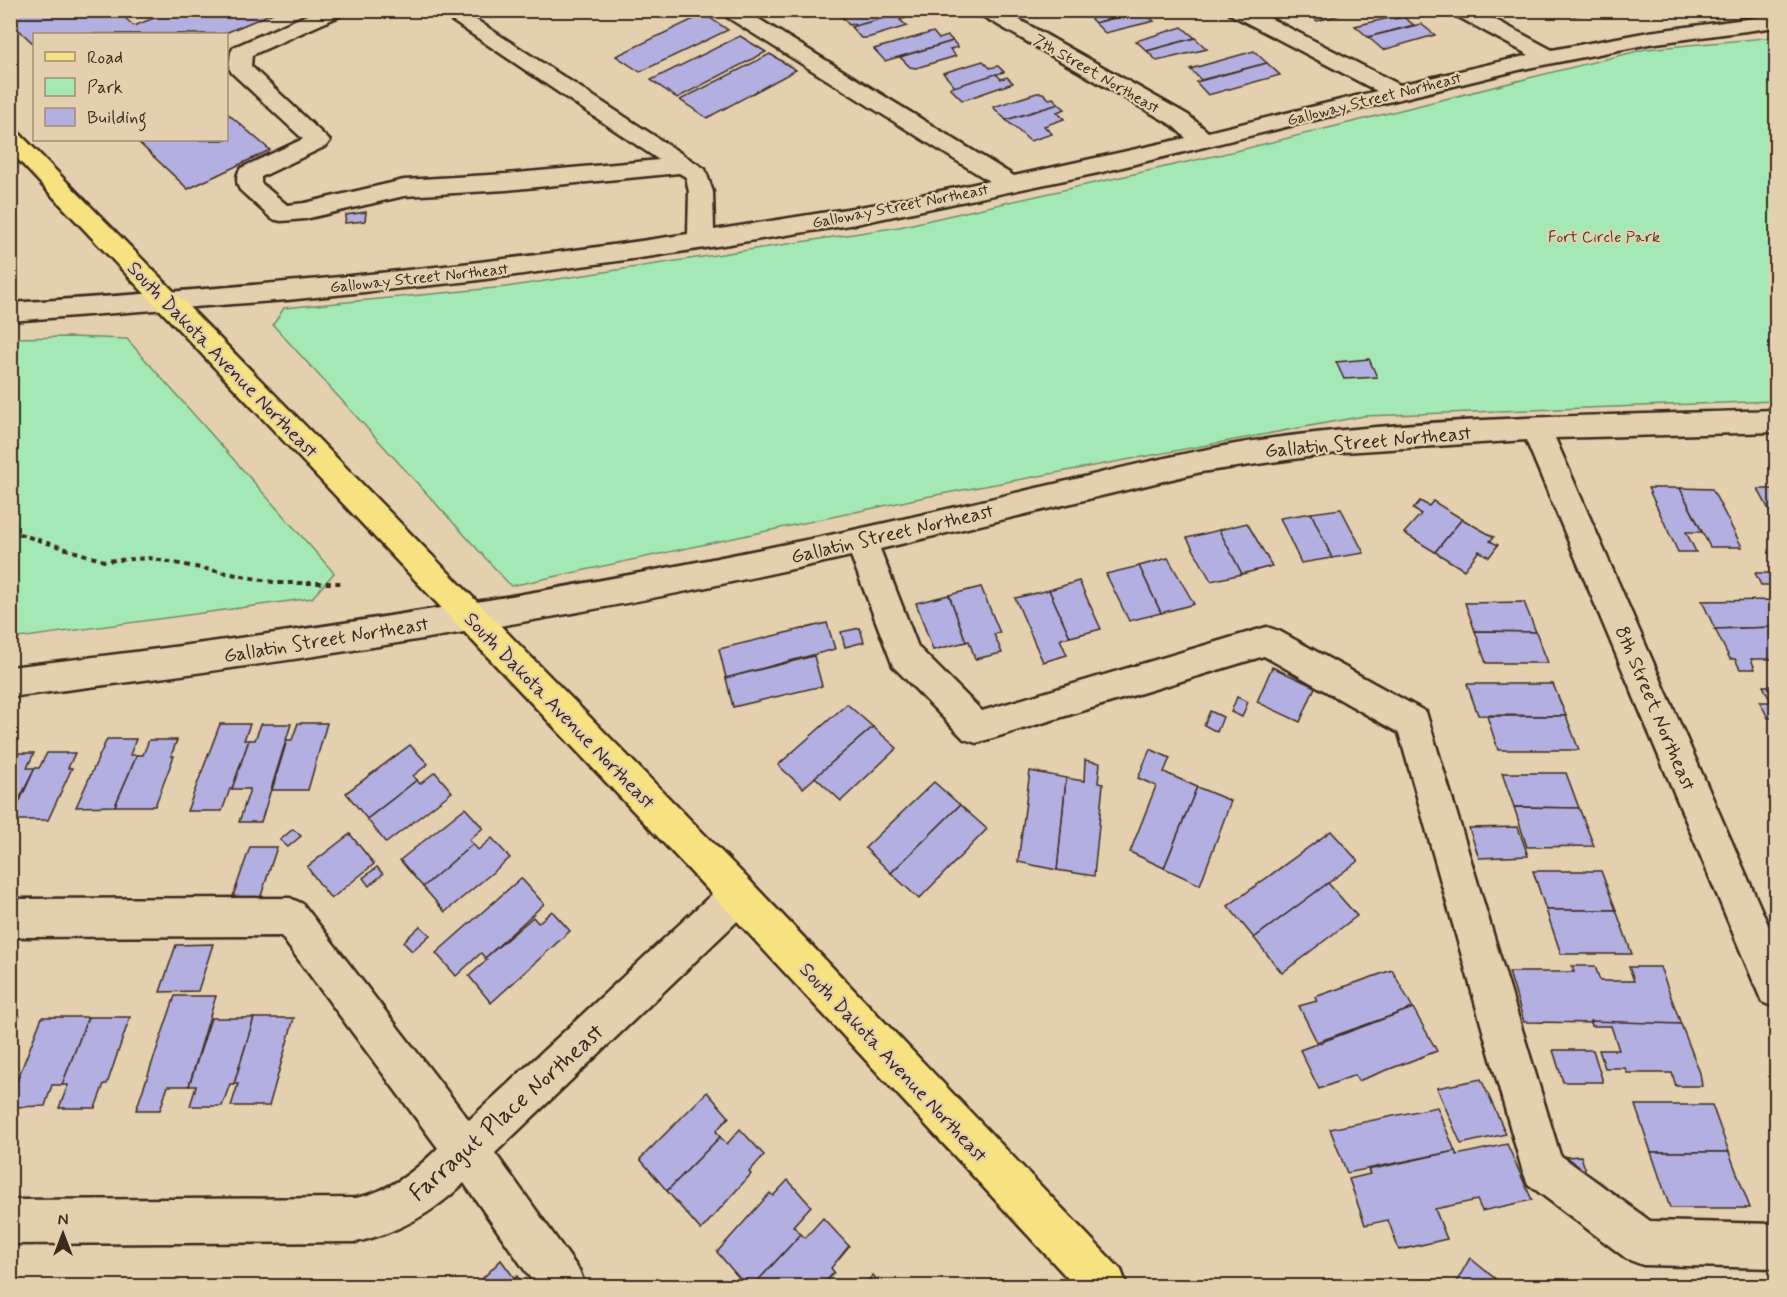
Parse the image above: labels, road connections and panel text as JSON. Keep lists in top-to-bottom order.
{
  "streets": {
    "main road": ["South Dakota Avenue Northeast"],
    "street": [
      "7th Street Northeast",
      "Galloway Street Northeast",
      "Gallatin Street Northeast",
      "8th Street Northeast",
      "Farragut Place Northeast"
    ]
  },
  "crossings": [
    ["7th Street Northeast", "Galloway Street Northeast"],
    ["Galloway Street Northeast", "South Dakota Avenue Northeast"],
    ["South Dakota Avenue Northeast", "Gallatin Street Northeast"],
    ["South Dakota Avenue Northeast", "Farragut Place Northeast"],
    ["Gallatin Street Northeast", "8th Street Northeast"]
  ],
  "parks": ["Fort Circle Park"],
  "legend": ["Road", "Park", "Building"],
  "north": "top"
}
